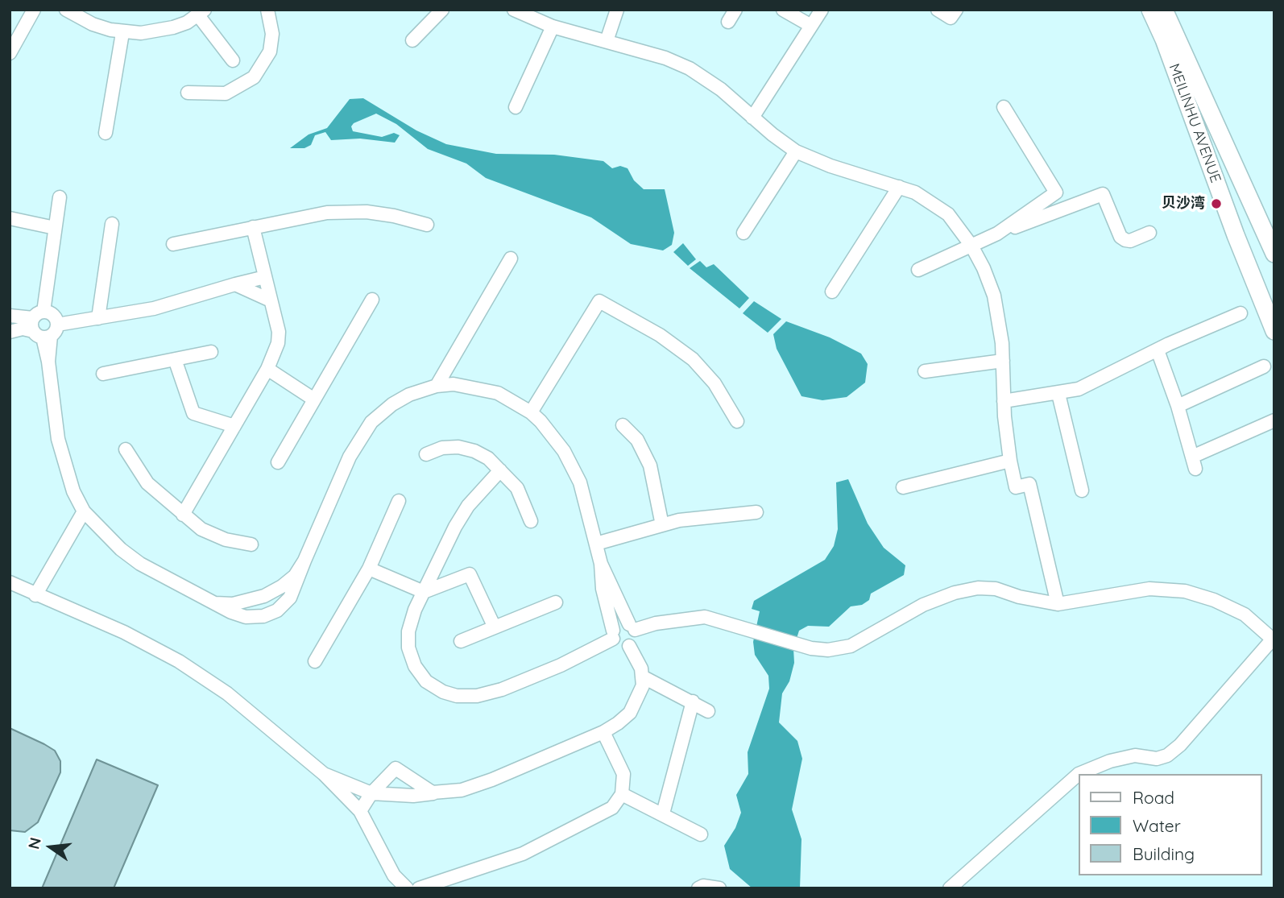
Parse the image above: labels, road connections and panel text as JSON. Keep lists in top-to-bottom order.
{
  "streets": {
    "main road": ["MEILINHU AVENUE"]
  },
  "places": ["贝沙湾"],
  "legend": ["Road", "Water", "Building"],
  "north": "left"
}
